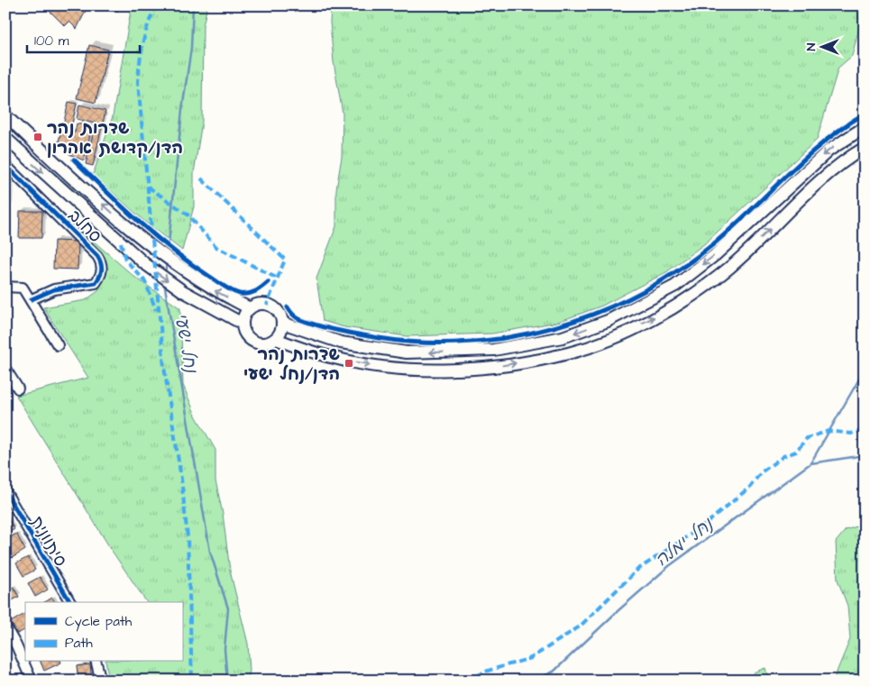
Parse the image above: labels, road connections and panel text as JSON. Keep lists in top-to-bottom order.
{
  "streets": {
    "street": ["סחלב", "סיתוונית"]
  },
  "water": ["נחל ישעי", "נחל ימלה"],
  "places": {
    "transit": ["שדרות נהר הדן/קדושת אהרון", "שדרות נהר הדן/נחל ישעי"]
  },
  "legend": ["Cycle path", "Path"],
  "scale_bar": "100 m",
  "north": "left"
}
